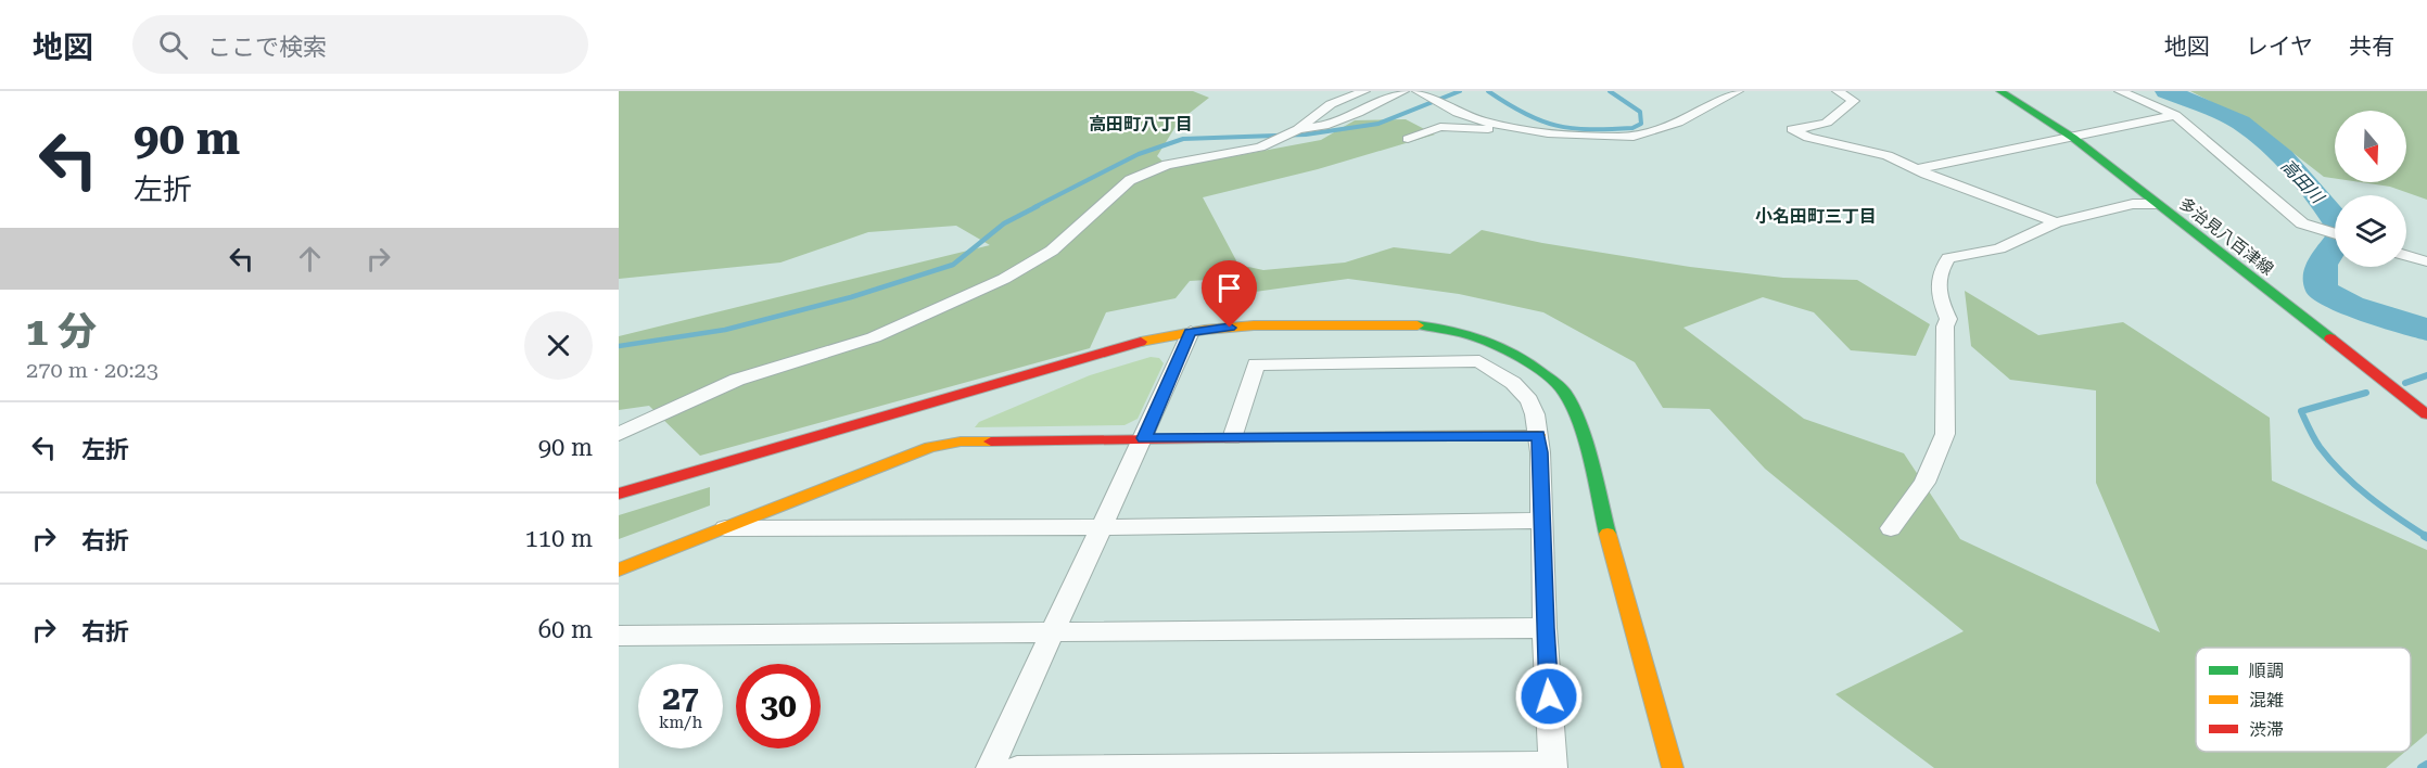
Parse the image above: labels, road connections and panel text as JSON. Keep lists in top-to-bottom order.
{
  "streets": {
    "street": ["多治見八百津線"]
  },
  "districts": ["高田町八丁目", "小名田町三丁目"],
  "water": ["高田川"],
  "legend": ["順調", "混雑", "渋滞"],
  "north": "bottom",
  "page": {
    "header": "地図",
    "search": "ここで検索",
    "nav": ["地図", "レイヤ", "共有"],
    "turn": ["90 m", "左折"],
    "heading": ["1 分", "270 m · 20:23"],
    "list": [
      {
        "name": "左折",
        "value": "90 m"
      },
      {
        "name": "右折",
        "value": "110 m"
      },
      {
        "name": "右折",
        "value": "60 m"
      }
    ],
    "speed": "27 km/h",
    "limit": "30"
  }
}
